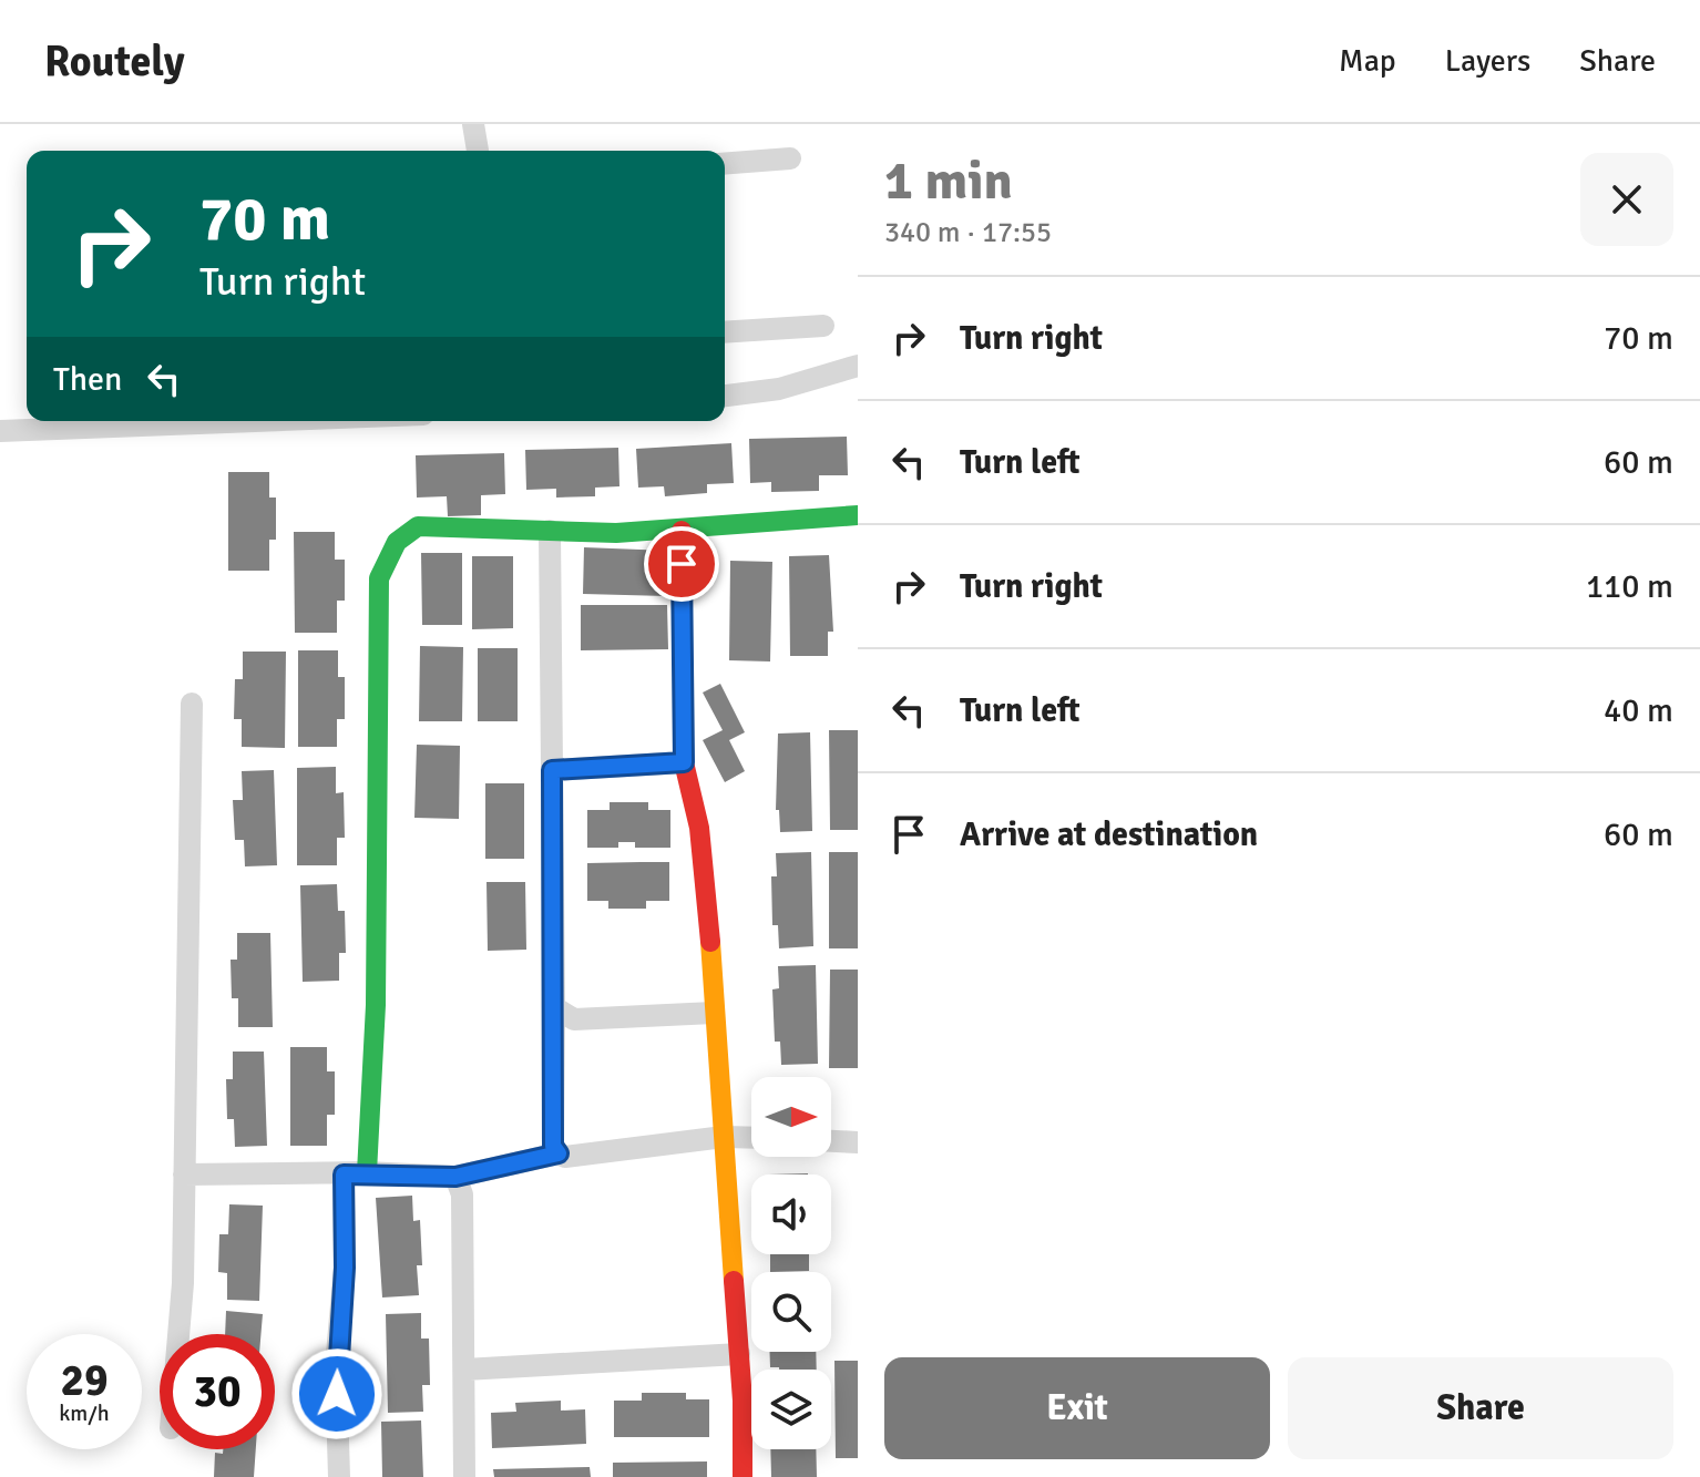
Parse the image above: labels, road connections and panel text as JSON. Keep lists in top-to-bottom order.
{
  "north": "right",
  "page": {
    "header": "Routely",
    "nav": ["Map", "Layers", "Share"],
    "heading": ["1 min", "340 m · 17:55"],
    "turn": ["70 m", "Turn right"],
    "list": [
      {
        "name": "Turn right",
        "value": "70 m"
      },
      {
        "name": "Turn left",
        "value": "60 m"
      },
      {
        "name": "Turn right",
        "value": "110 m"
      },
      {
        "name": "Turn left",
        "value": "40 m"
      },
      {
        "name": "Arrive at destination",
        "value": "60 m"
      }
    ],
    "then": "Then",
    "speed": "29 km/h",
    "limit": "30",
    "buttons": ["Exit", "Share"]
  }
}
